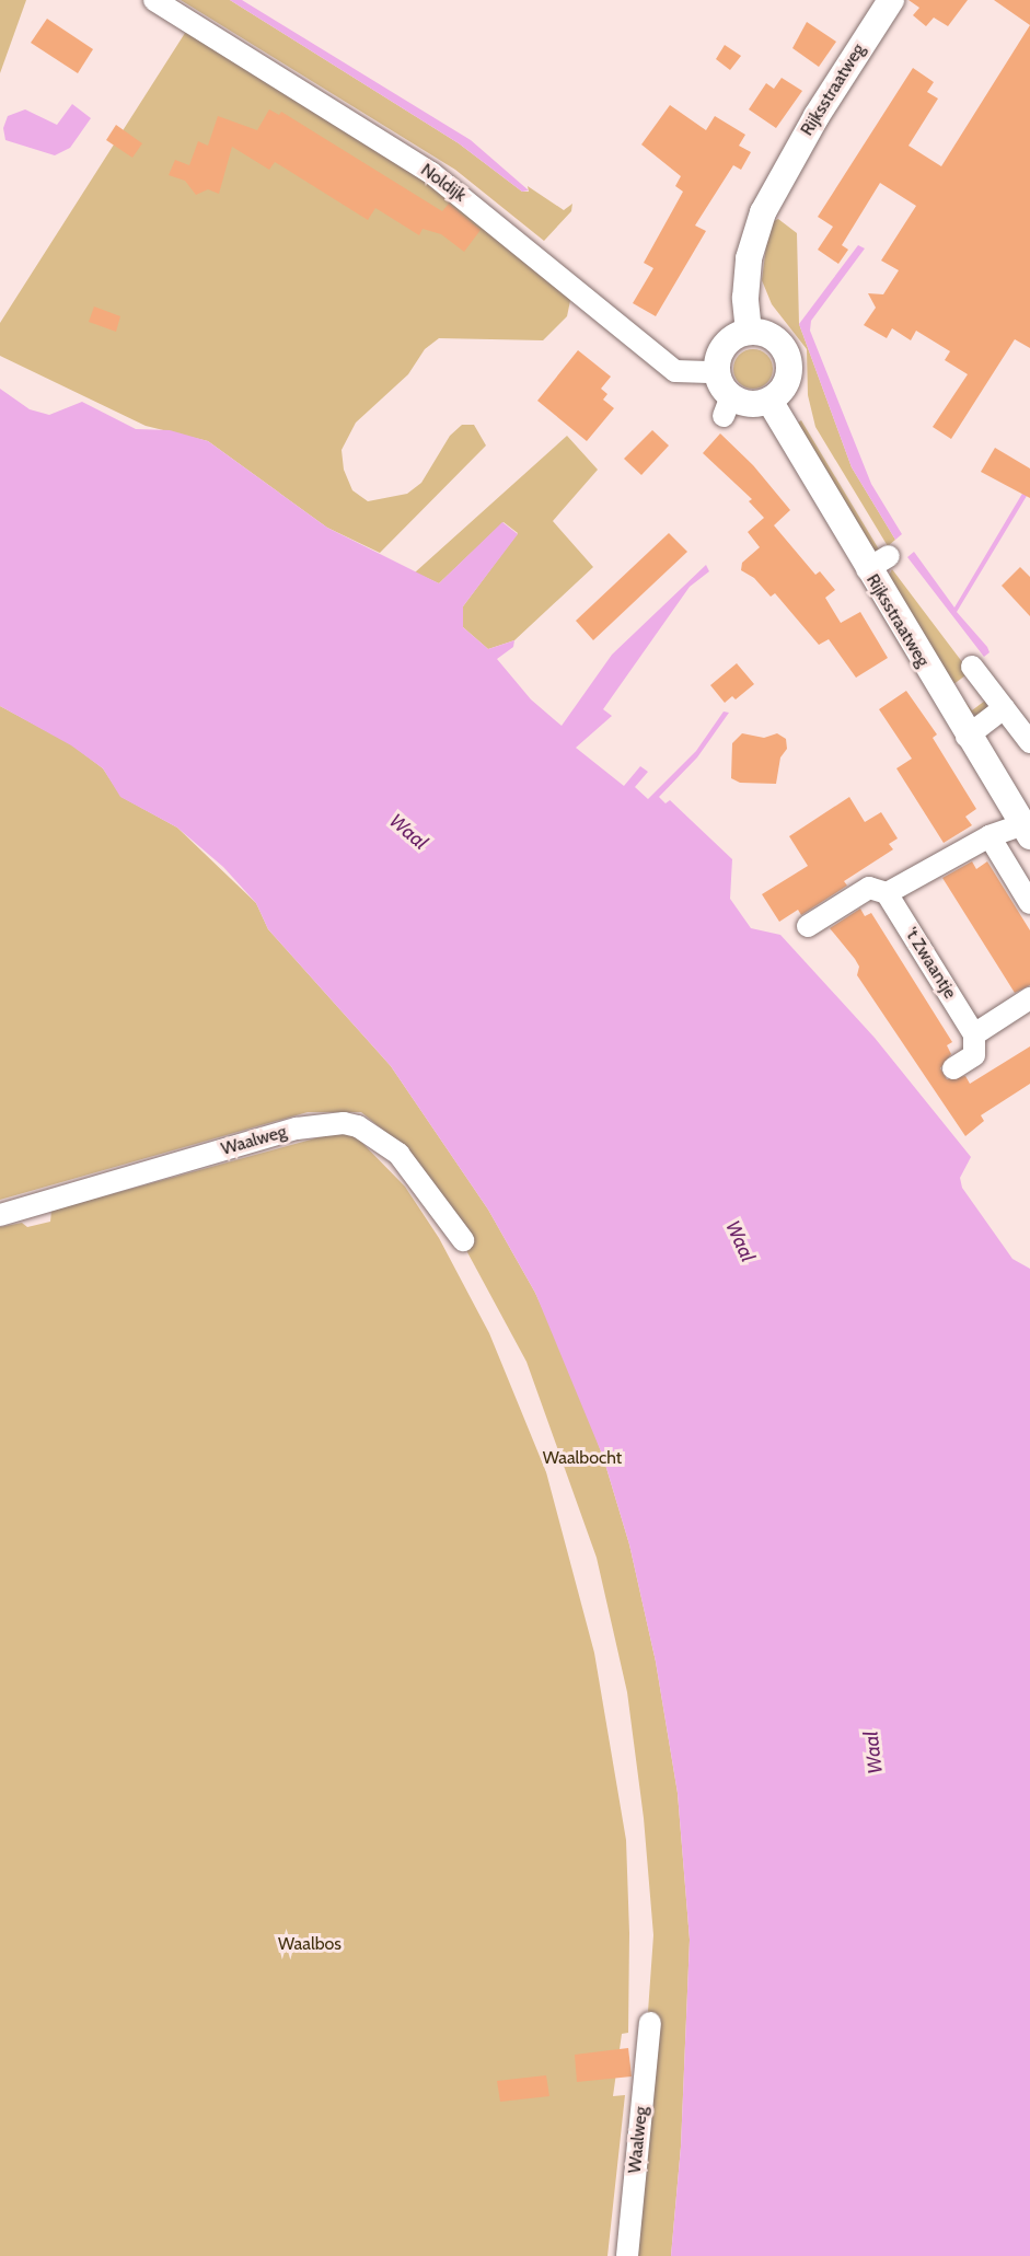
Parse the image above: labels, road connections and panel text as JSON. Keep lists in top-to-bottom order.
{
  "streets": {
    "street": [
      "Rijksstraatweg",
      "Noldijk",
      "'t Zwaantje",
      "Waalweg"
    ]
  },
  "crossings": [
    ["Rijksstraatweg", "Noldijk"]
  ],
  "water": ["Waal"],
  "parks": ["Waalbocht", "Waalbos"]
}
